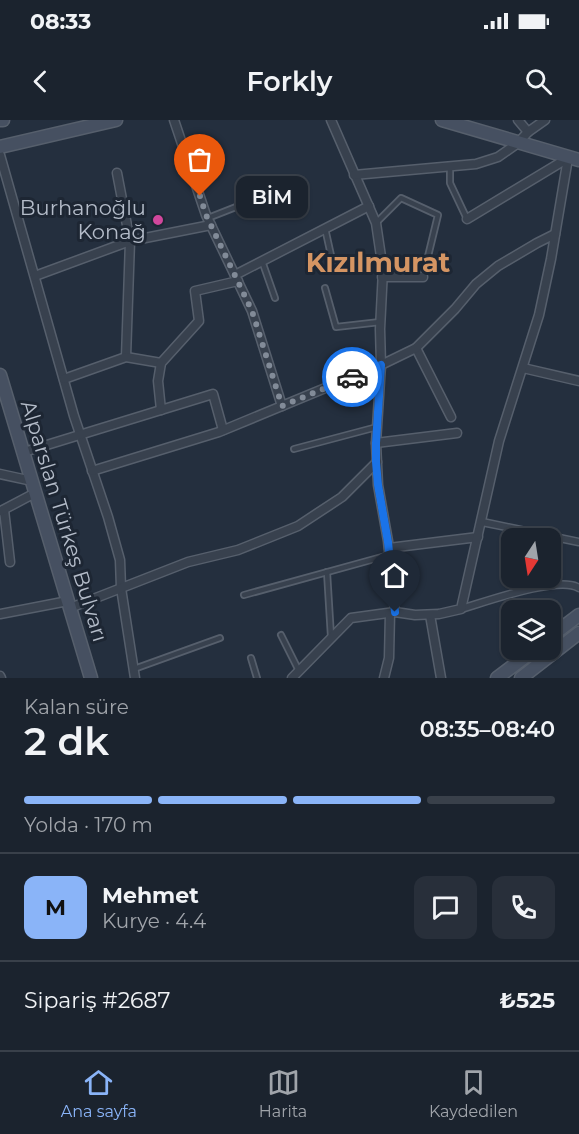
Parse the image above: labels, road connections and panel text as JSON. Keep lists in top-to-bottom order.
{
  "streets": {
    "main road": ["Alparslan Türkeş Bulvarı"]
  },
  "districts": ["Kızılmurat"],
  "places": ["BİM", "Burhanoğlu Konağ"],
  "north": "bottom",
  "page": {
    "status": "08:33",
    "header": "Forkly",
    "bubble": "BİM",
    "heading": ["2 dk", "Kalan süre", "08:35–08:40"],
    "panel": [
      "Mehmet",
      "Kurye · 4.4",
      "Sipariş #2687",
      "₺525"
    ],
    "bar": "Yolda · 170 m",
    "round": "M",
    "tabs": ["Ana sayfa", "Harita", "Kaydedilen"]
  }
}
